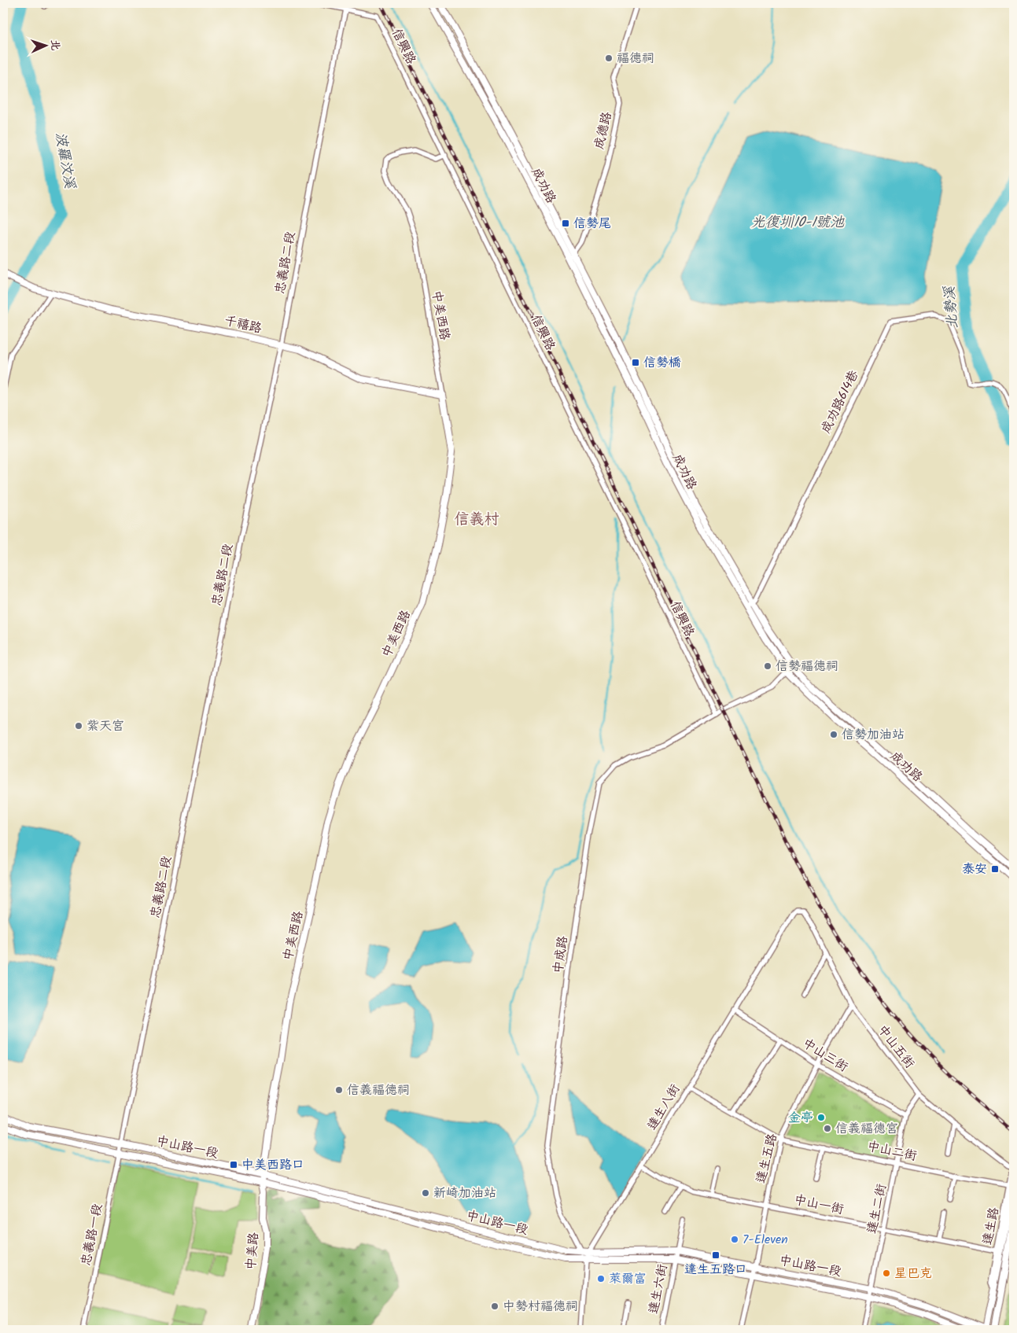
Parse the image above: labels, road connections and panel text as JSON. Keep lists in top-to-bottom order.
{
  "streets": {
    "street": [
      "信興路",
      "成德路",
      "成功路",
      "忠義路二段",
      "中美西路",
      "千禧路",
      "成功路614巷",
      "中成路",
      "中山五街",
      "中山三街",
      "達生八街",
      "中山路一段",
      "中山二街",
      "達生五路",
      "中山一街",
      "達生二街",
      "達生路",
      "忠義路一段",
      "中美路",
      "達生六街"
    ]
  },
  "crossings": [
    ["信興路", "忠義路二段"],
    ["信興路", "中美西路"],
    ["信興路", "中成路"],
    ["成德路", "成功路"],
    ["成功路", "成功路614巷"],
    ["成功路", "中成路"],
    ["忠義路二段", "千禧路"],
    ["忠義路二段", "中山路一段"],
    ["忠義路二段", "忠義路一段"],
    ["中美西路", "千禧路"],
    ["中美西路", "中山路一段"],
    ["中美西路", "中美路"],
    ["中成路", "達生八街"],
    ["中成路", "中山路一段"],
    ["中山五街", "達生八街"],
    ["中山五街", "達生五路"],
    ["中山五街", "達生二街"],
    ["中山五街", "達生路"],
    ["中山三街", "達生八街"],
    ["中山三街", "達生五路"],
    ["中山三街", "達生二街"],
    ["達生八街", "中山路一段"],
    ["達生八街", "中山二街"],
    ["達生八街", "中山一街"],
    ["中山路一段", "達生五路"],
    ["中山路一段", "達生二街"],
    ["中山路一段", "達生路"],
    ["中山路一段", "忠義路一段"],
    ["中山路一段", "中美路"],
    ["中山路一段", "達生六街"],
    ["中山二街", "達生五路"],
    ["中山二街", "達生二街"],
    ["中山二街", "達生路"],
    ["達生五路", "中山一街"],
    ["中山一街", "達生二街"],
    ["中山一街", "達生路"]
  ],
  "districts": ["信義村"],
  "water": ["波羅汶溪", "光復圳10-1號池", "北勢溪"],
  "places": {
    "other": [
      "福德祠",
      "信勢福德祠",
      "紫天宮",
      "信勢加油站",
      "信義福德祠",
      "金亭",
      "信義福德宮",
      "新崎加油站",
      "7-Eleven",
      "星巴克",
      "萊爾富",
      "中勢村福德祠"
    ],
    "transit": [
      "信勢尾",
      "信勢橋",
      "泰安",
      "中美西路口",
      "達生五路口"
    ]
  },
  "north": "right"
}
